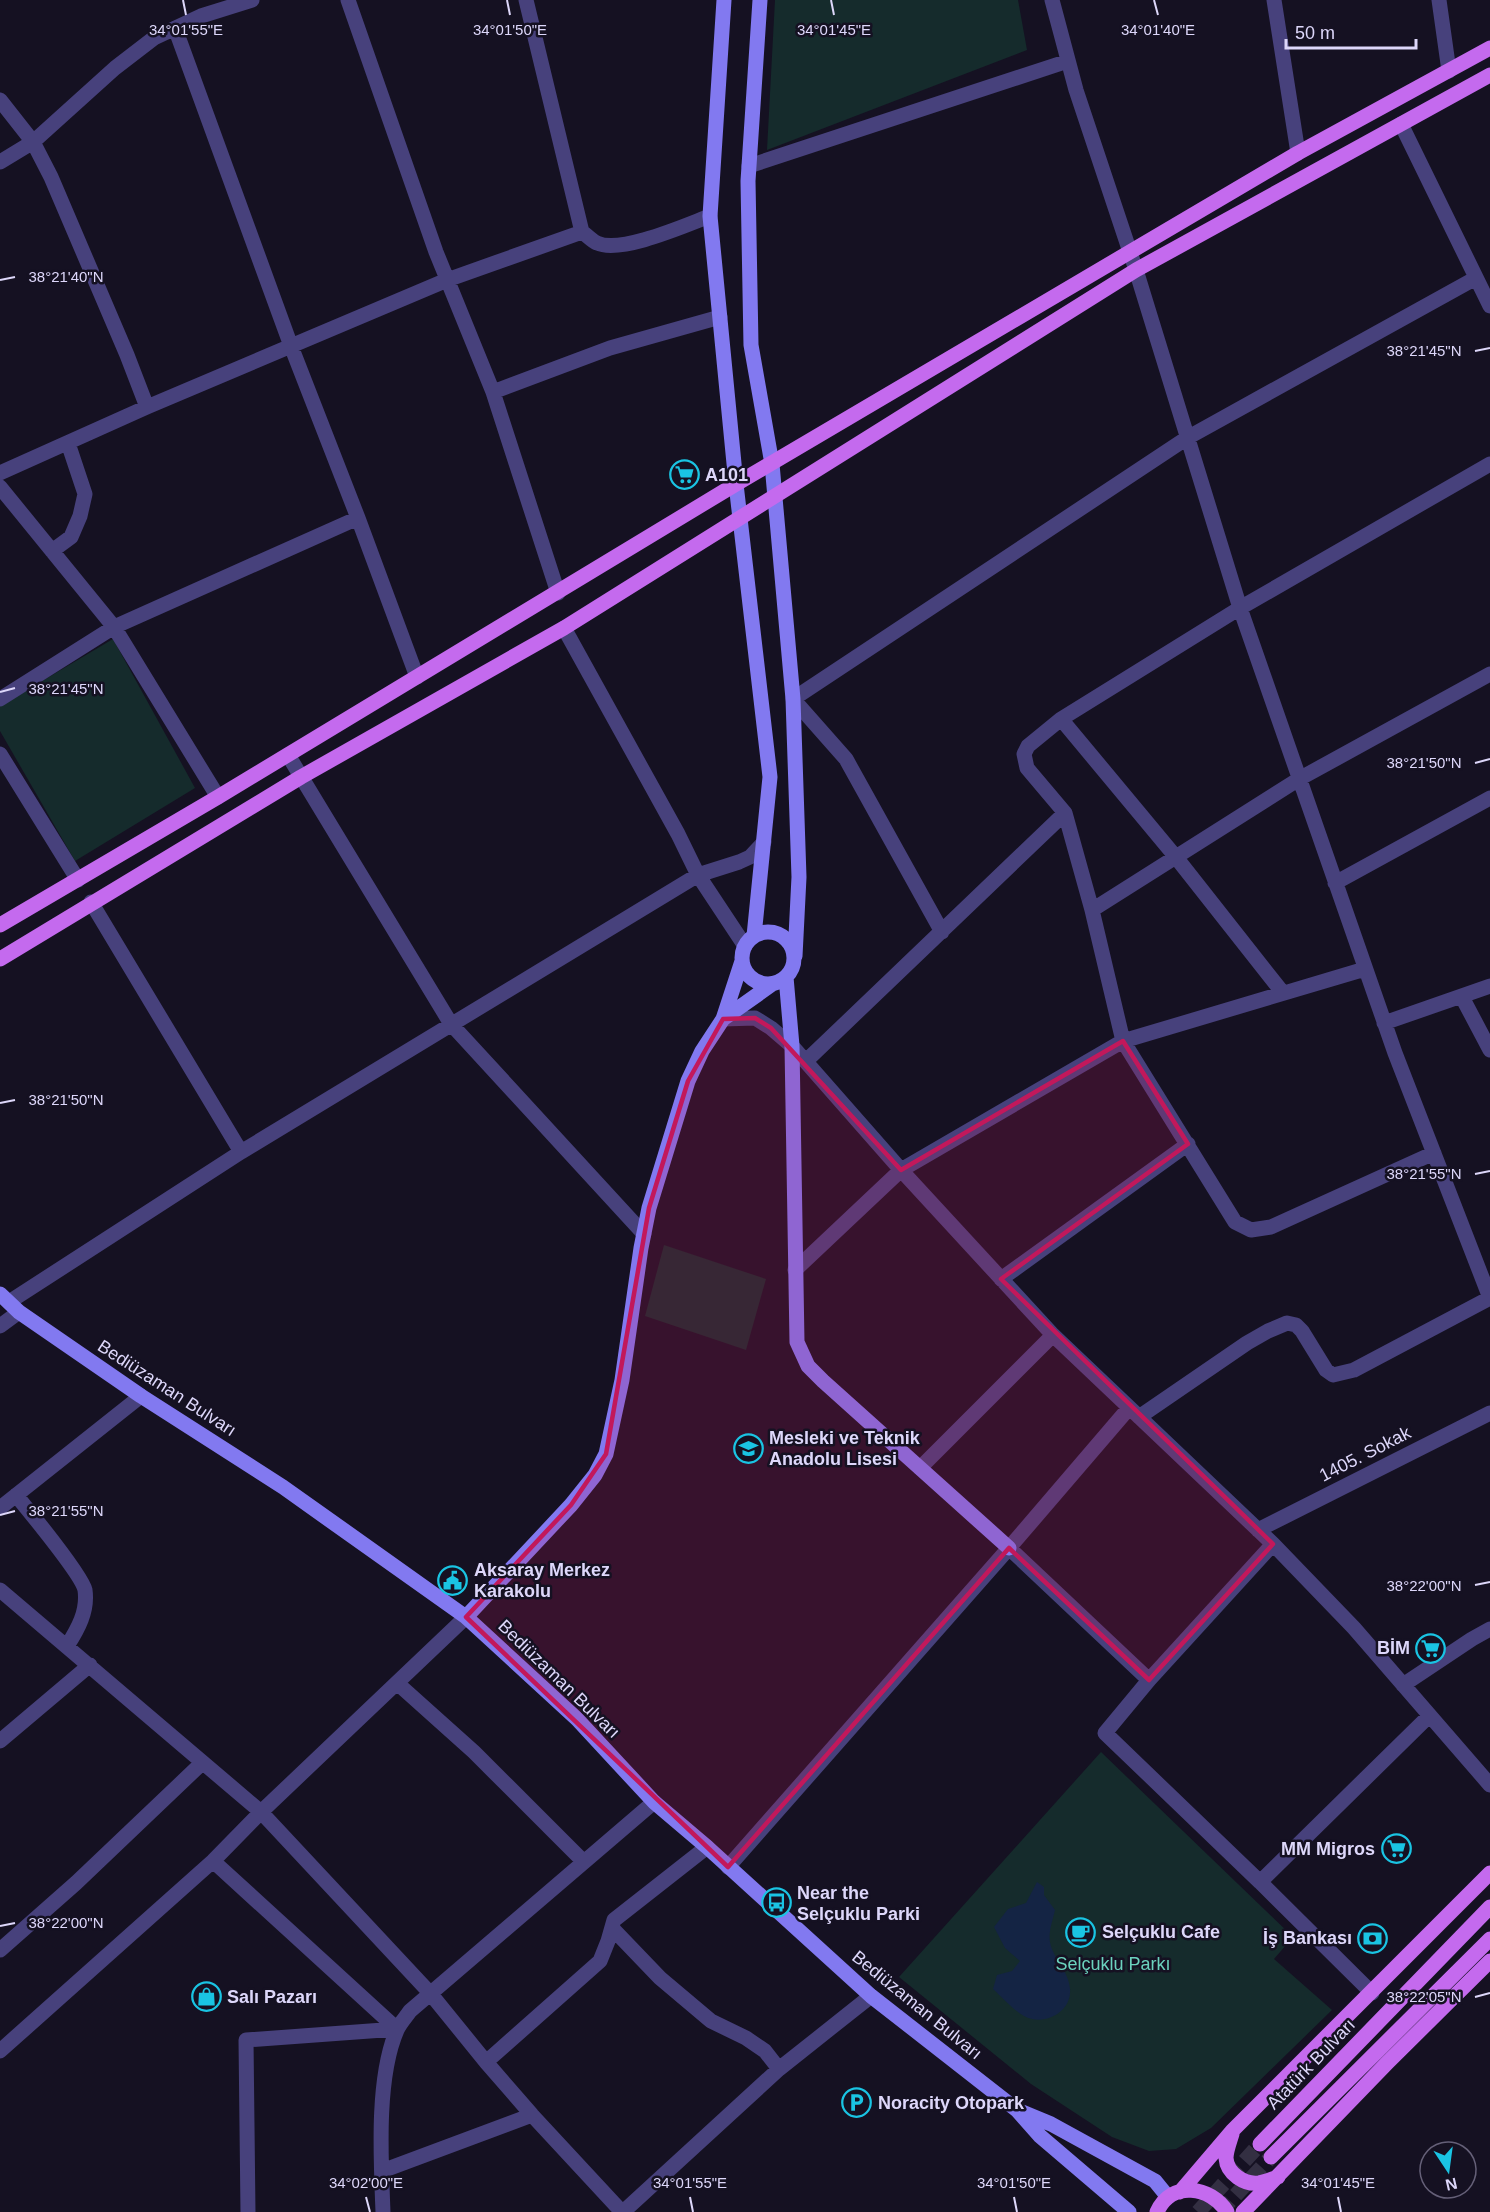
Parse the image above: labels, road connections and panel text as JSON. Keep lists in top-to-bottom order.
{
  "streets": {
    "main road": ["Atatürk Bulvarı"],
    "street": ["Bediüzaman Bulvarı", "1405. Sokak"]
  },
  "parks": ["Selçuklu Parkı"],
  "places": {
    "supermarket": ["A101", "BİM", "MM Migros"],
    "school or university": ["Mesleki ve Teknik Anadolu Lisesi"],
    "public building": ["Aksaray Merkez Karakolu"],
    "bus stop": ["Near the Selçuklu Parki"],
    "cafe": ["Selçuklu Cafe"],
    "bank": ["İş Bankası"],
    "shop": ["Salı Pazarı"],
    "parking": ["Noracity Otopark"]
  },
  "scale_bar": "50 m",
  "north": "bottom",
  "coordinates": [
    "34°01'55\"E",
    "34°01'50\"E",
    "34°01'45\"E",
    "34°01'40\"E",
    "38°21'40\"N",
    "38°21'45\"N",
    "38°21'50\"N",
    "38°21'55\"N",
    "38°22'00\"N",
    "38°22'05\"N",
    "34°02'00\"E"
  ]
}
